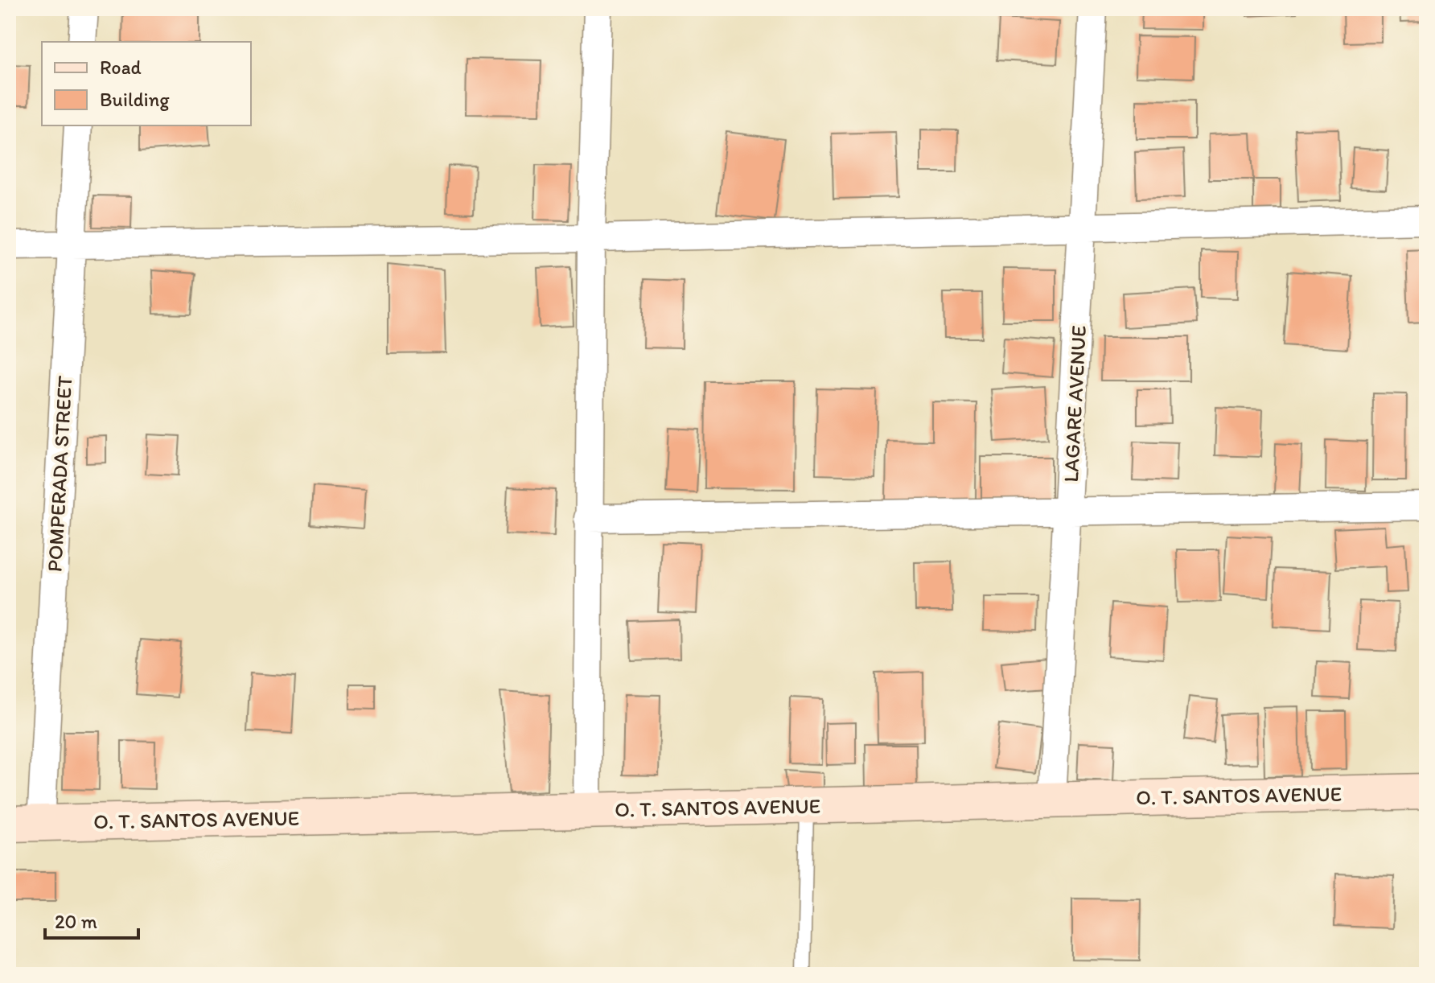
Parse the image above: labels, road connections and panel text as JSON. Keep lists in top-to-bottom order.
{
  "streets": {
    "street": ["LAGARE AVENUE", "POMPERADA STREET", "O. T. SANTOS AVENUE"]
  },
  "crossings": [
    ["LAGARE AVENUE", "O. T. SANTOS AVENUE"],
    ["POMPERADA STREET", "O. T. SANTOS AVENUE"]
  ],
  "legend": ["Road", "Building"],
  "scale_bar": "20 m"
}
